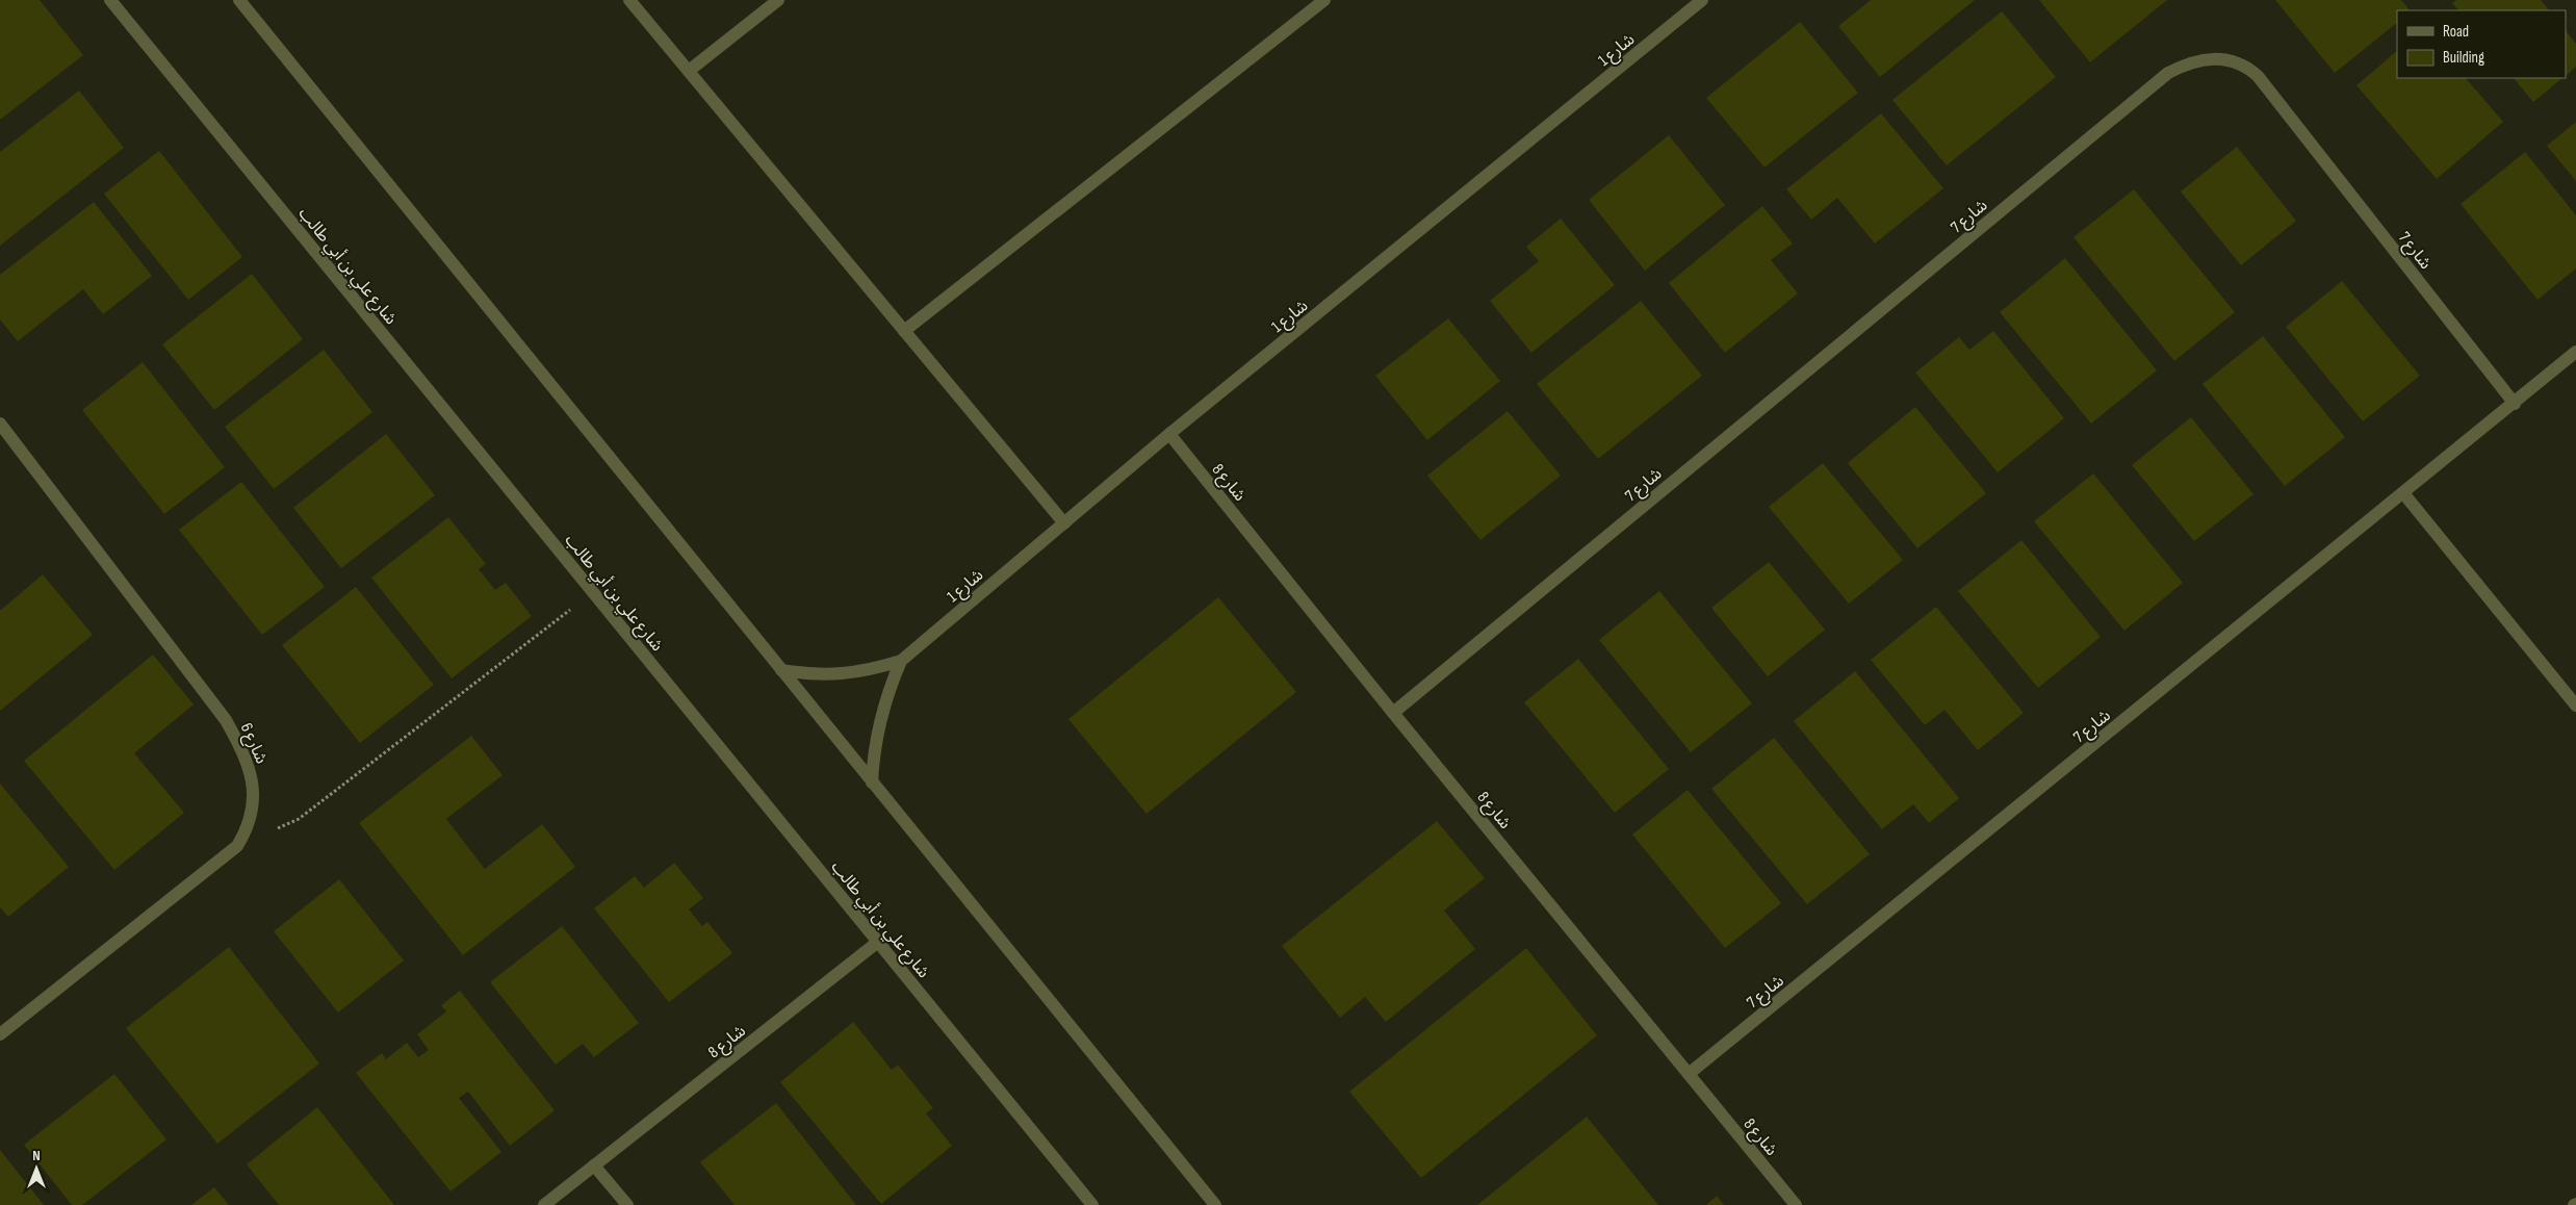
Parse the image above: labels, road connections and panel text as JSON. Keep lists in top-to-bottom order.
{
  "streets": {
    "street": [
      "شارع 1",
      "شارع 7",
      "شارع علي بن أبي طالب",
      "شارع 8",
      "شارع 6"
    ]
  },
  "crossings": [
    ["شارع 1", "شارع 8"],
    ["شارع 7", "شارع 8"],
    ["شارع علي بن أبي طالب", "شارع 8"]
  ],
  "legend": ["Road", "Building"],
  "north": "top"
}
